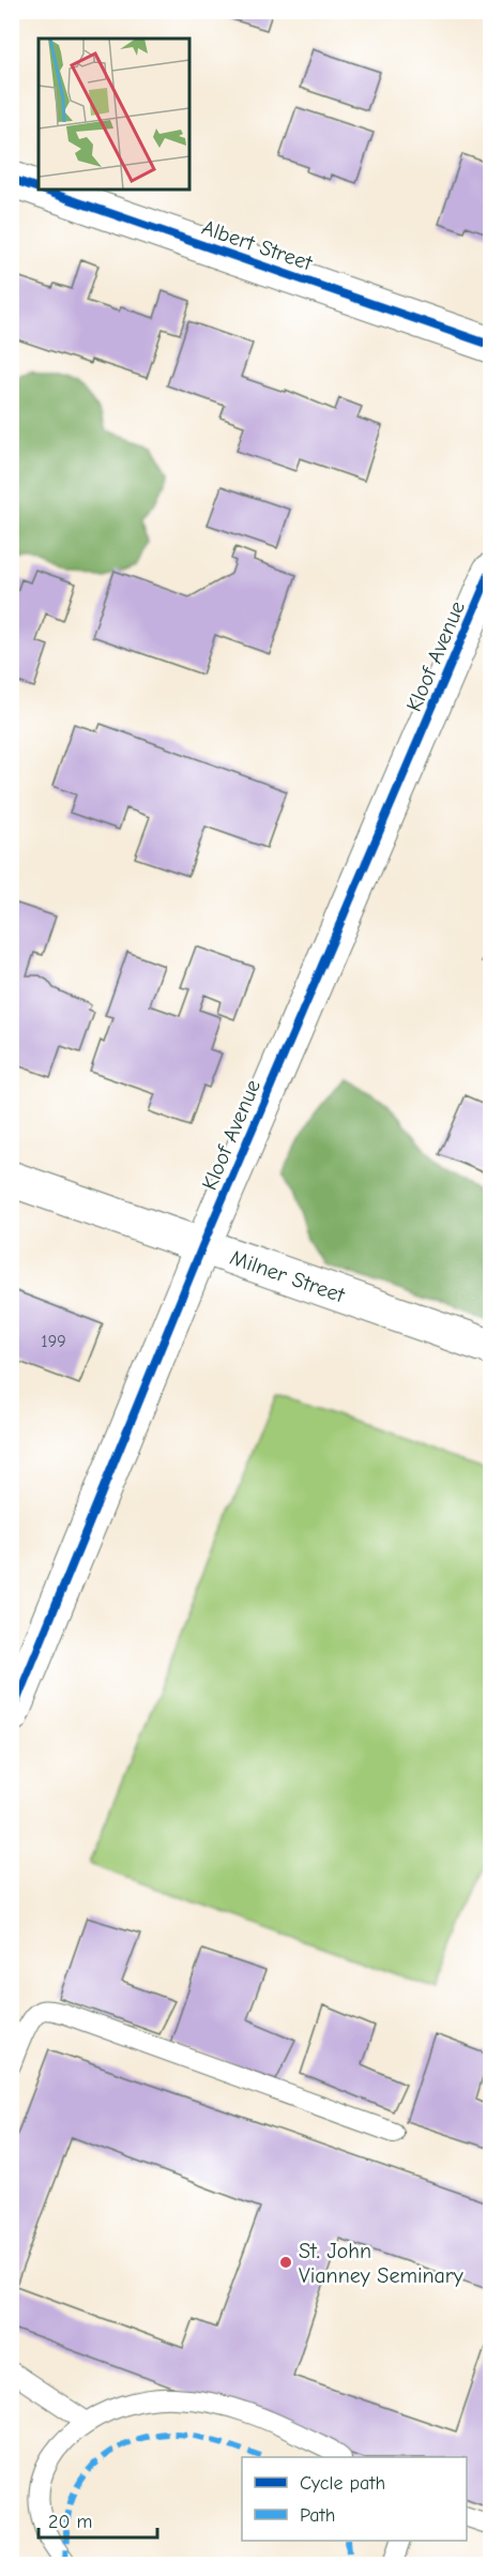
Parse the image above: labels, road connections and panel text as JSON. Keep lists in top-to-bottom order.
{
  "streets": {
    "street": ["Albert Street", "Kloof Avenue", "Milner Street"]
  },
  "crossings": [
    ["Kloof Avenue", "Milner Street"]
  ],
  "places": ["St. John Vianney Seminary"],
  "house_numbers": ["199"],
  "legend": ["Cycle path", "Path"],
  "scale_bar": "20 m"
}
